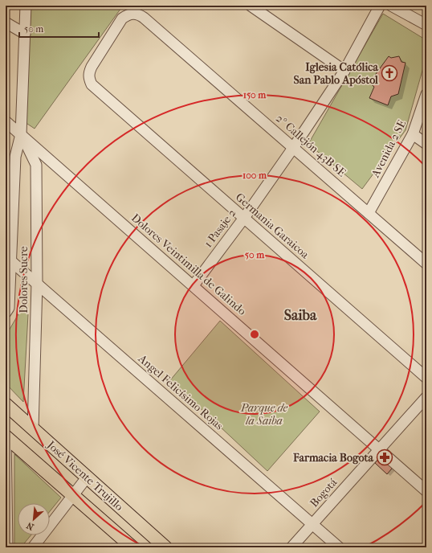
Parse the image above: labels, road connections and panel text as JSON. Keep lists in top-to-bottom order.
{
  "streets": {
    "main road": ["José Vicente Trujillo"],
    "street": [
      "2º Callejón 43B SE",
      "Avenida 2 SE",
      "Germania Garaicoa",
      "1 Pasaje 2",
      "Dolores Veintimilla de Galindo",
      "Dolores Sucre",
      "Angel Felicísimo Rojas",
      "Bogotá"
    ]
  },
  "crossings": [
    ["2º Callejón 43B SE", "Avenida 2 SE"],
    ["2º Callejón 43B SE", "Germania Garaicoa"],
    ["2º Callejón 43B SE", "1 Pasaje 2"],
    ["Germania Garaicoa", "1 Pasaje 2"],
    ["1 Pasaje 2", "Dolores Veintimilla de Galindo"],
    ["Dolores Veintimilla de Galindo", "Dolores Sucre"],
    ["Dolores Veintimilla de Galindo", "Bogotá"],
    ["Dolores Sucre", "Angel Felicísimo Rojas"],
    ["Dolores Sucre", "José Vicente Trujillo"],
    ["Angel Felicísimo Rojas", "Bogotá"]
  ],
  "districts": ["Saiba"],
  "parks": ["Parque de la Saiba"],
  "places": {
    "church": ["Iglesia Católica San Pablo Apóstol"],
    "pharmacy": ["Farmacia Bogota"]
  },
  "scale_bar": "50 m",
  "north": "bottom left",
  "rings": ["150 m", "100 m", "50 m"]
}
